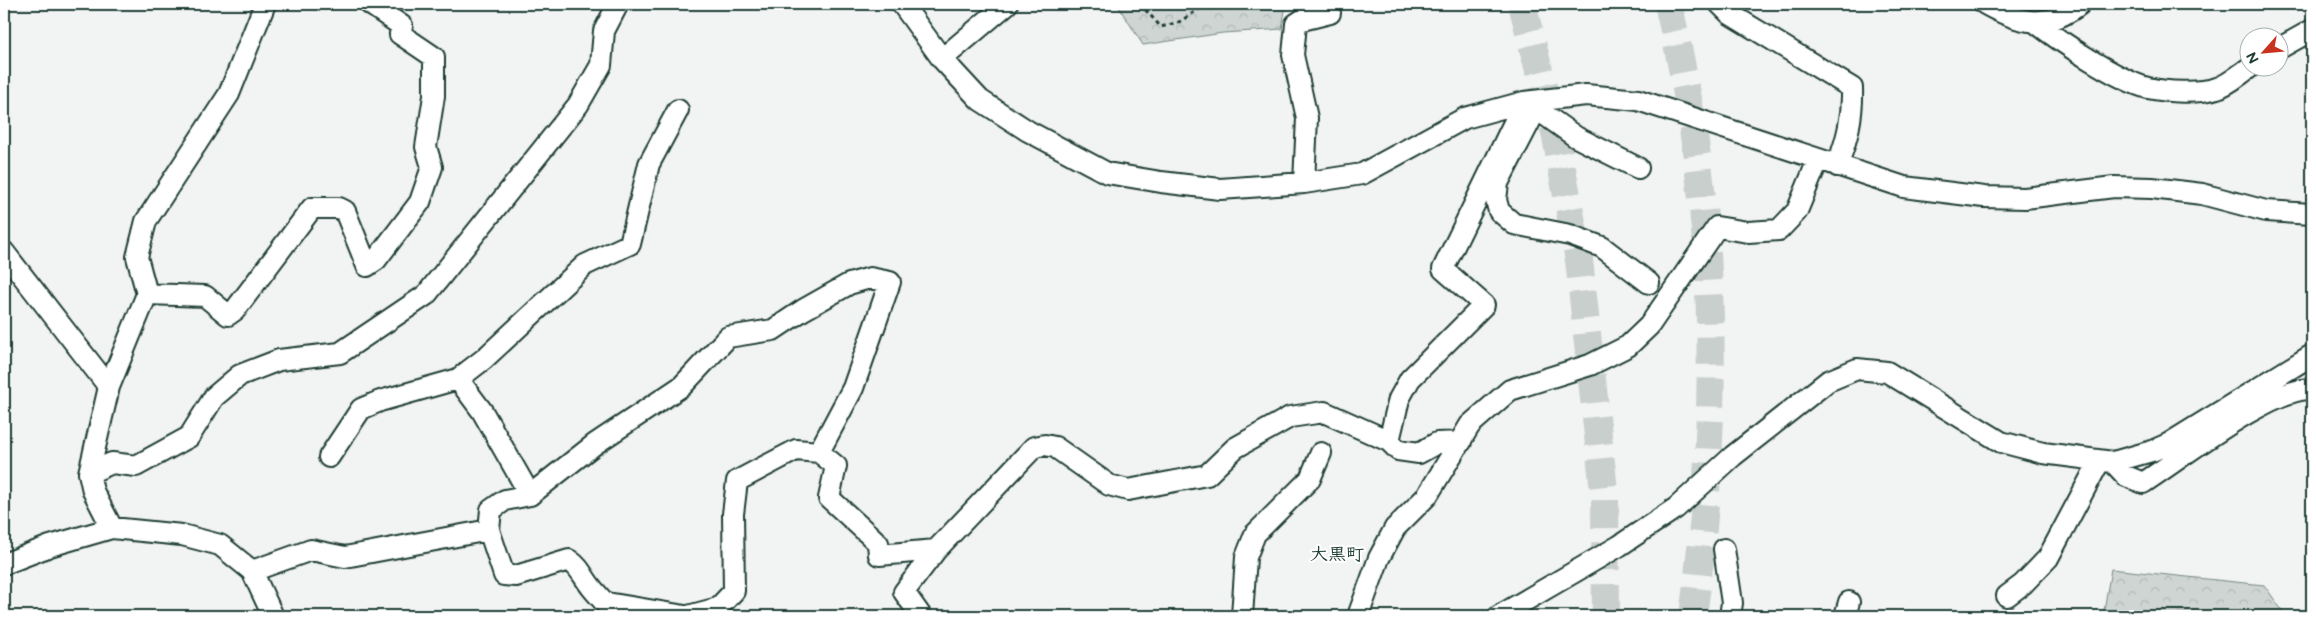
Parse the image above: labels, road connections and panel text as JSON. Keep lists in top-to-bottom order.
{
  "districts": ["大黒町"],
  "north": "bottom left"
}
